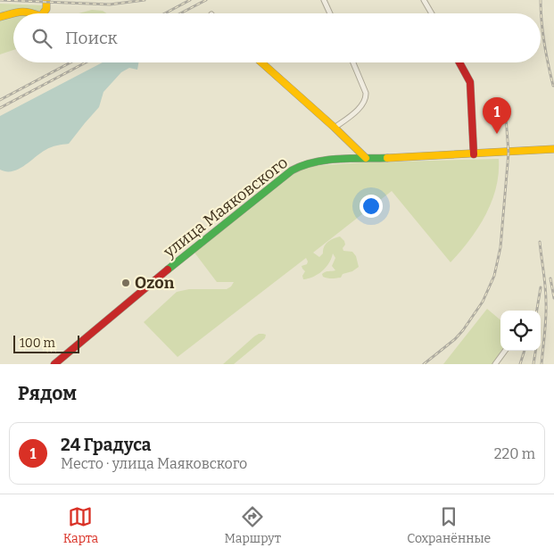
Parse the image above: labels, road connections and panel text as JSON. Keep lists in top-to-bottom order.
{
  "streets": {
    "street": ["улица Маяковского"]
  },
  "places": ["Ozon"],
  "scale_bar": "100 m",
  "page": {
    "search": "Поиск",
    "pins": "1",
    "scale": "100 m",
    "heading": "Рядом",
    "list": [
      {
        "mark": "1",
        "name": "24 Градуса",
        "note": "Место · улица Маяковского",
        "value": "220 m"
      }
    ],
    "nav": ["Карта", "Маршрут", "Сохранённые"]
  }
}
